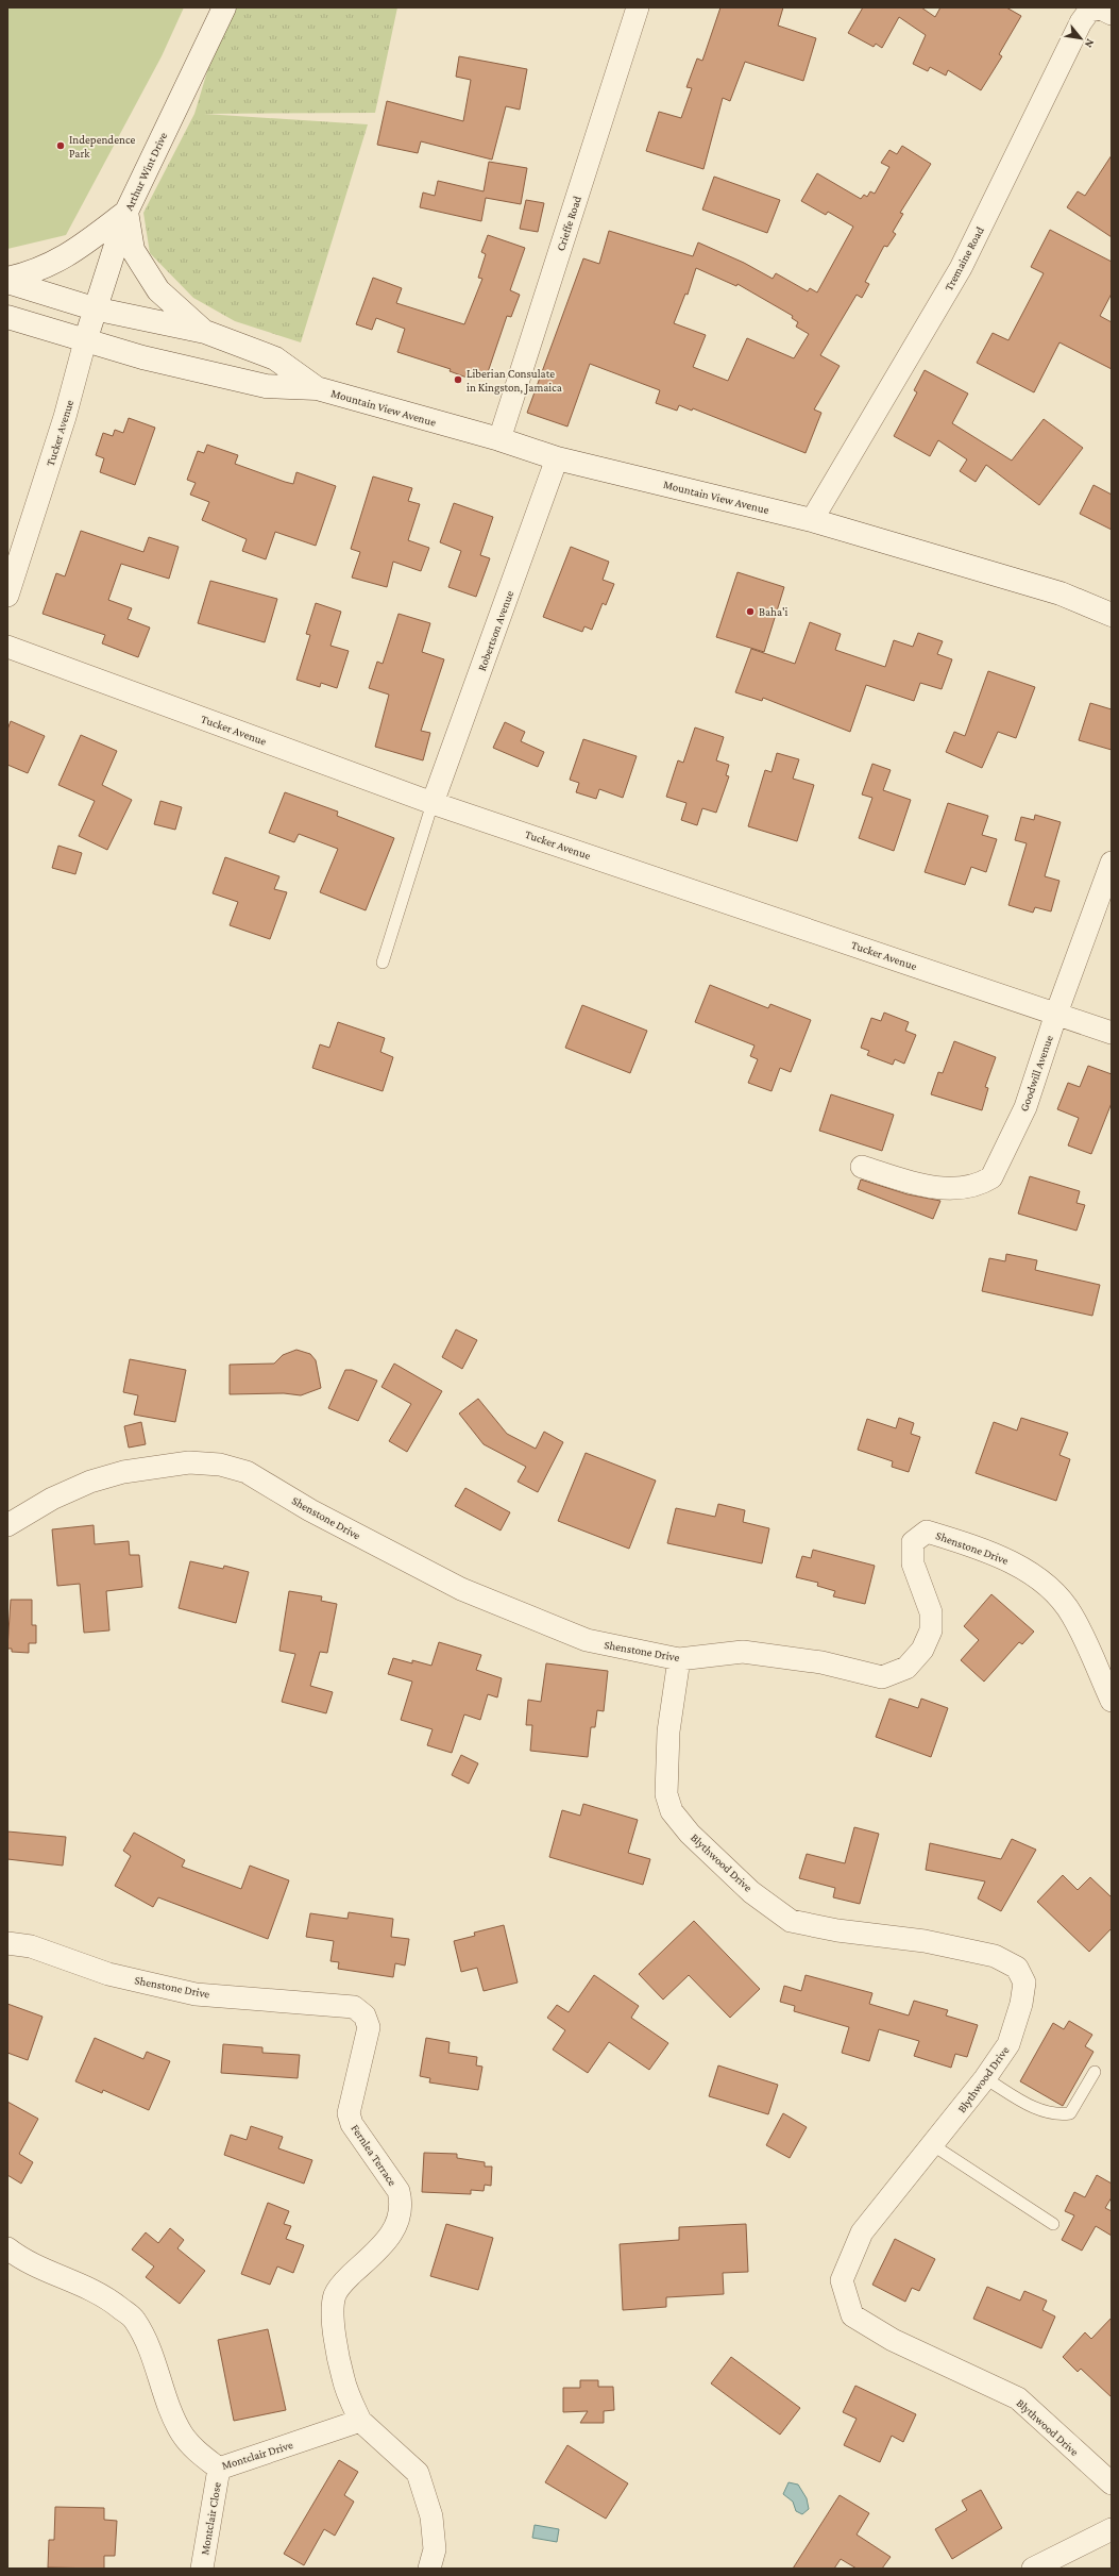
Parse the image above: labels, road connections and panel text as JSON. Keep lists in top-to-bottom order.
{
  "streets": {
    "main road": ["Arthur Wint Drive", "Mountain View Avenue"],
    "street": [
      "Crieffe Road",
      "Tremaine Road",
      "Tucker Avenue",
      "Robertson Avenue",
      "Goodwill Avenue",
      "Shenstone Drive",
      "Blythwood Drive",
      "Fernlea Terrace",
      "Montclair Drive",
      "Montclair Close"
    ]
  },
  "crossings": [
    ["Arthur Wint Drive", "Mountain View Avenue"],
    ["Arthur Wint Drive", "Tucker Avenue"],
    ["Crieffe Road", "Mountain View Avenue"],
    ["Tremaine Road", "Mountain View Avenue"],
    ["Mountain View Avenue", "Tucker Avenue"],
    ["Mountain View Avenue", "Robertson Avenue"],
    ["Tucker Avenue", "Robertson Avenue"],
    ["Tucker Avenue", "Goodwill Avenue"],
    ["Shenstone Drive", "Blythwood Drive"],
    ["Shenstone Drive", "Fernlea Terrace"],
    ["Fernlea Terrace", "Montclair Drive"],
    ["Montclair Drive", "Montclair Close"]
  ],
  "places": ["Independence Park", "Liberian Consulate in Kingston, Jamaica", "Baha'i"],
  "north": "bottom right"
}
